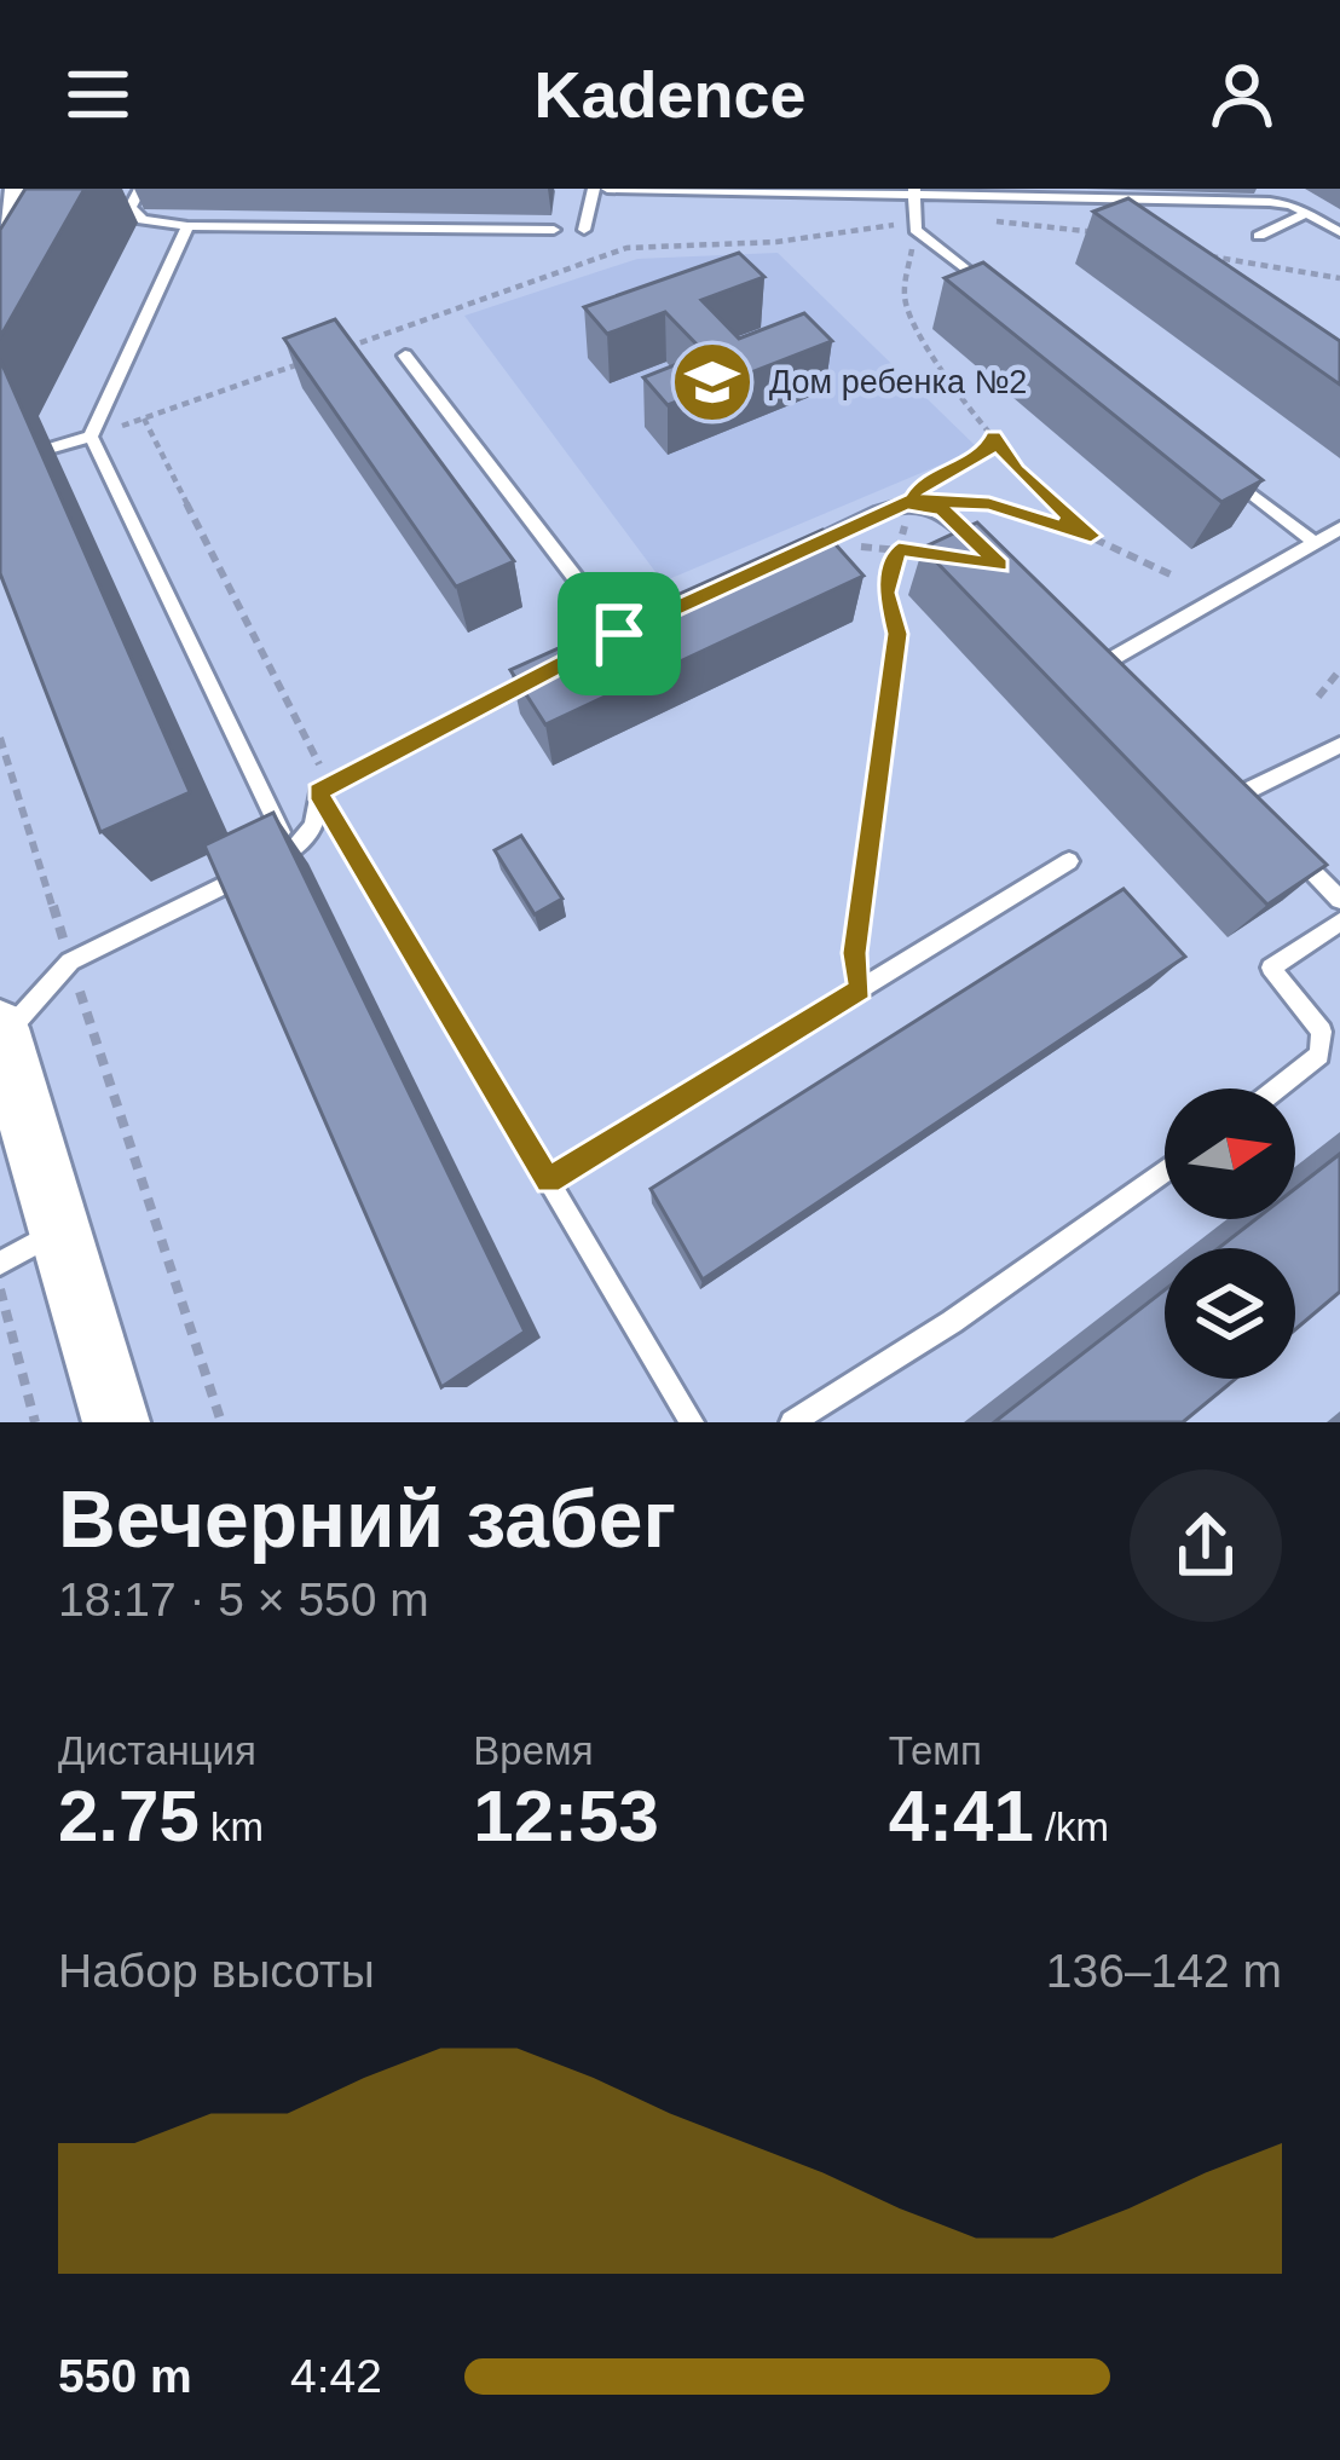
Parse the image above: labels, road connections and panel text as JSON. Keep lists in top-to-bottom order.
{
  "places": {
    "school or university": ["Дом ребенка №2"]
  },
  "north": "right",
  "page": {
    "header": "Kadence",
    "heading": ["Вечерний забег", "18:17 · 5 × 550 m"],
    "stats": [
      ["Дистанция", "2.75 km"],
      ["Время", "12:53"],
      ["Темп", "4:41 /km"]
    ],
    "chart": ["Набор высоты", "136–142 m"],
    "list": [
      {
        "name": "550 m",
        "note": "4:42"
      }
    ]
  }
}
